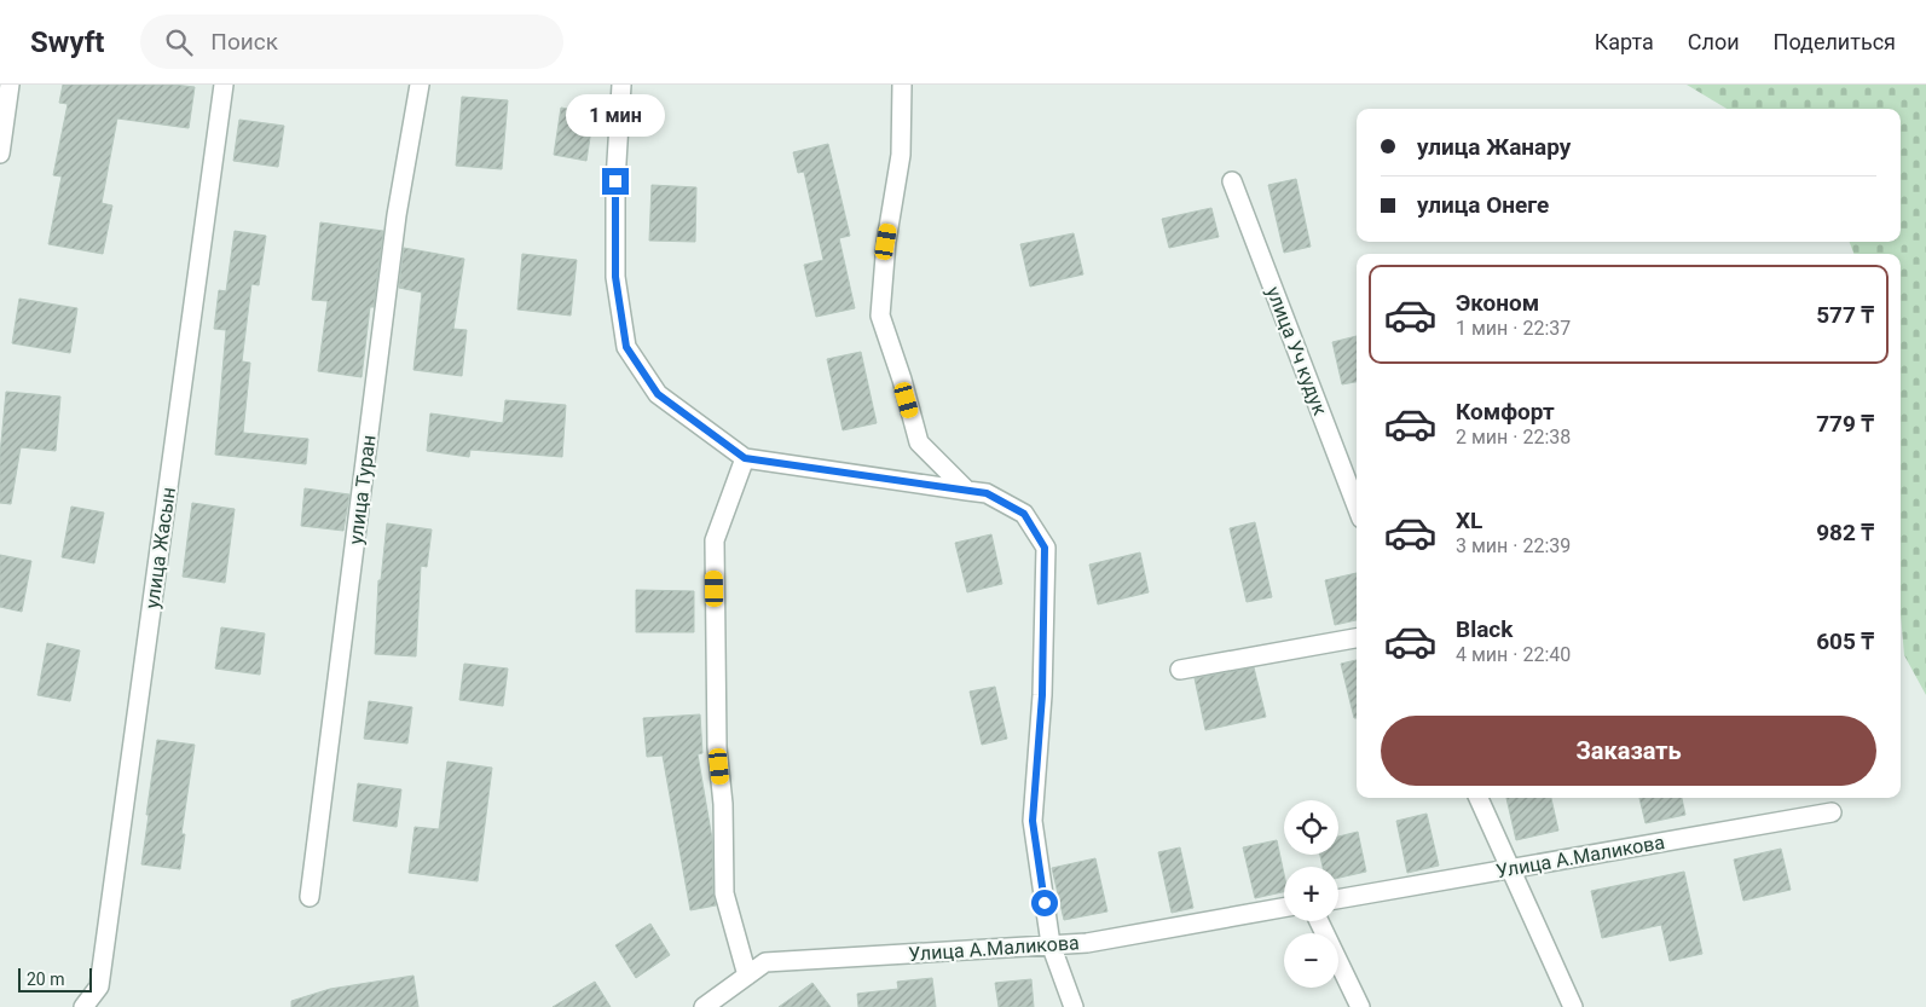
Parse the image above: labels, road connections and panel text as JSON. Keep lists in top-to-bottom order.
{
  "streets": {
    "street": [
      "улица Уч кудук",
      "улица Туран",
      "улица Жасын",
      "Улица А.Маликова"
    ]
  },
  "scale_bar": "20 m",
  "page": {
    "header": "Swyft",
    "search": "Поиск",
    "nav": ["Карта", "Слои", "Поделиться"],
    "bubble": "1 мин",
    "banner": ["улица Жанару", "улица Онеге"],
    "list": [
      {
        "name": "Эконом",
        "note": "1 мин · 22:37",
        "value": "577 ₸"
      },
      {
        "name": "Комфорт",
        "note": "2 мин · 22:38",
        "value": "779 ₸"
      },
      {
        "name": "XL",
        "note": "3 мин · 22:39",
        "value": "982 ₸"
      },
      {
        "name": "Black",
        "note": "4 мин · 22:40",
        "value": "605 ₸"
      }
    ],
    "buttons": "Заказать",
    "map_buttons": ["+", "−"],
    "scale": "20 m"
  }
}
